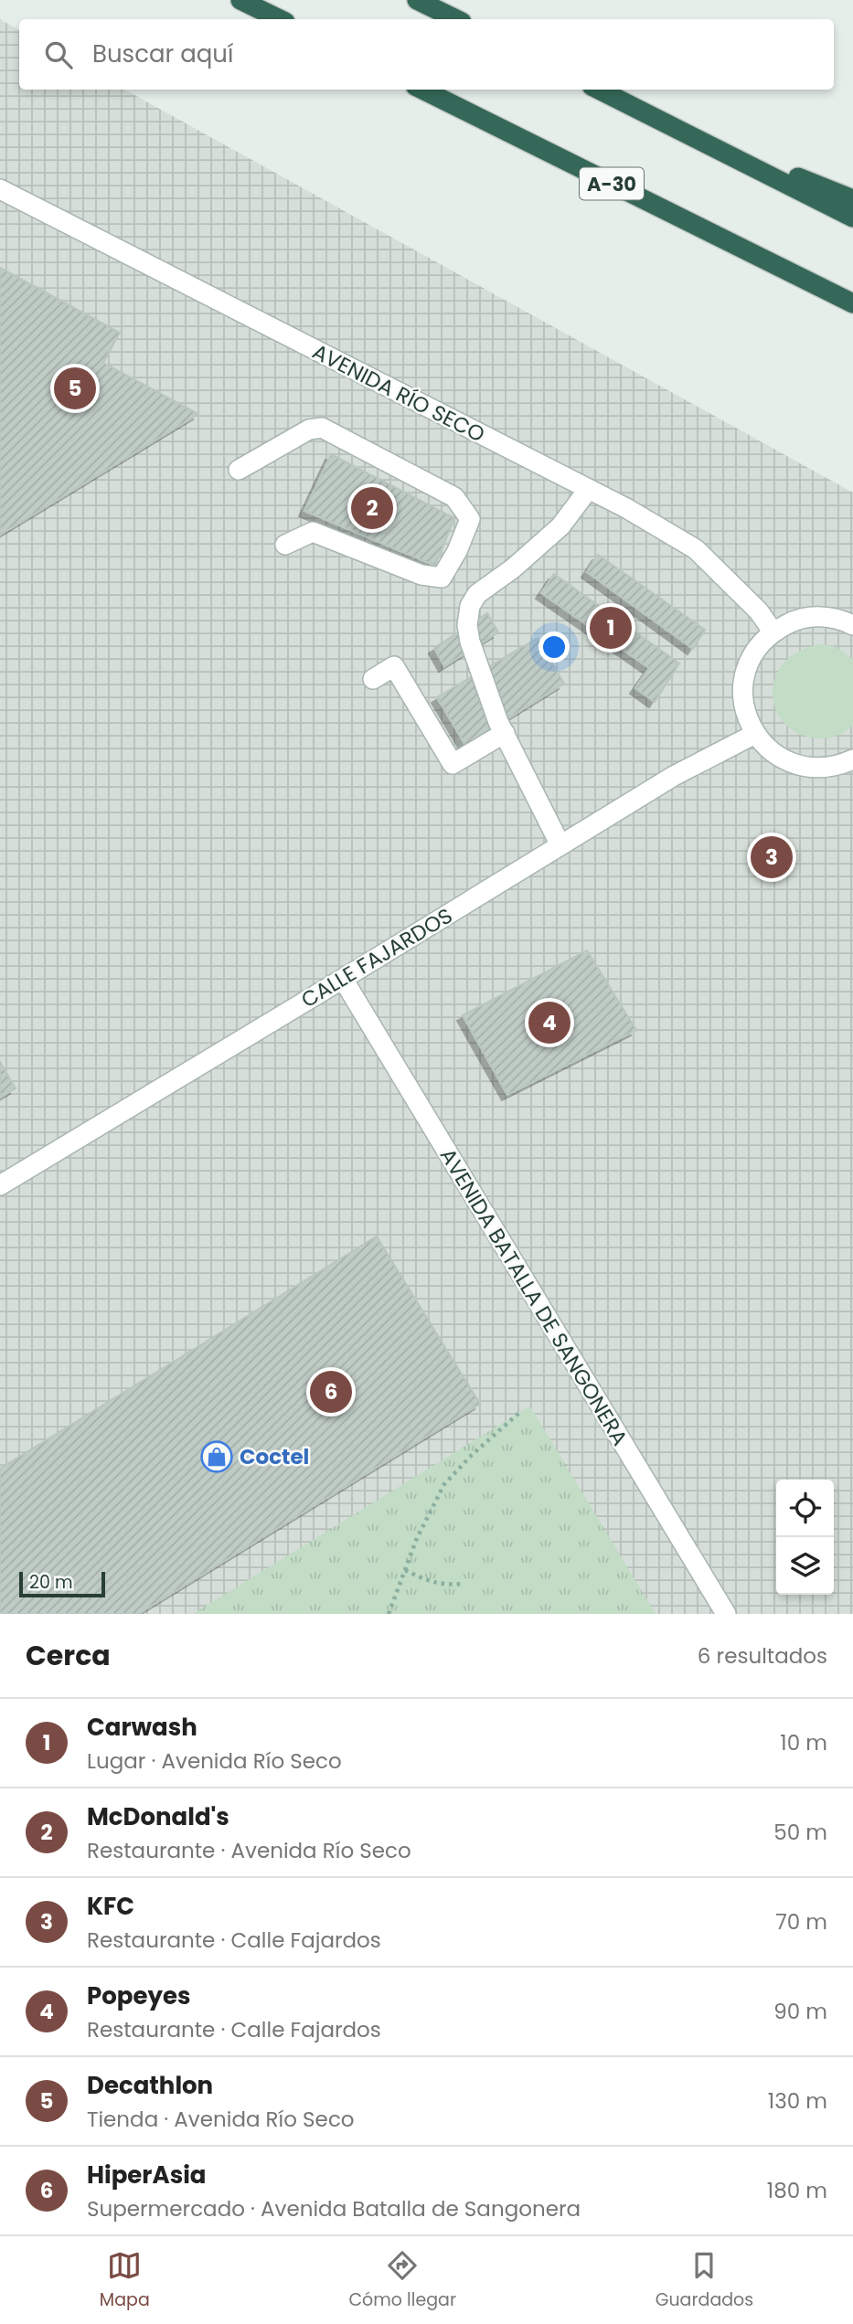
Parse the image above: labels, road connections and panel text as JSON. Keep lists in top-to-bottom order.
{
  "streets": {
    "highway": ["A-30"],
    "street": ["AVENIDA RÍO SECO", "CALLE FAJARDOS", "AVENIDA BATALLA DE SANGONERA"]
  },
  "crossings": [
    ["CALLE FAJARDOS", "AVENIDA BATALLA DE SANGONERA"]
  ],
  "places": {
    "shop": ["Coctel"]
  },
  "scale_bar": "20 m",
  "page": {
    "search": "Buscar aquí",
    "pins": [
      "5",
      "2",
      "1",
      "3",
      "4",
      "6"
    ],
    "scale": "20 m",
    "heading": ["Cerca", "6 resultados"],
    "list": [
      {
        "mark": "1",
        "name": "Carwash",
        "note": "Lugar · Avenida Río Seco",
        "value": "10 m"
      },
      {
        "mark": "2",
        "name": "McDonald's",
        "note": "Restaurante · Avenida Río Seco",
        "value": "50 m"
      },
      {
        "mark": "3",
        "name": "KFC",
        "note": "Restaurante · Calle Fajardos",
        "value": "70 m"
      },
      {
        "mark": "4",
        "name": "Popeyes",
        "note": "Restaurante · Calle Fajardos",
        "value": "90 m"
      },
      {
        "mark": "5",
        "name": "Decathlon",
        "note": "Tienda · Avenida Río Seco",
        "value": "130 m"
      },
      {
        "mark": "6",
        "name": "HiperAsia",
        "note": "Supermercado · Avenida Batalla de Sangonera",
        "value": "180 m"
      }
    ],
    "nav": ["Mapa", "Cómo llegar", "Guardados"]
  }
}
